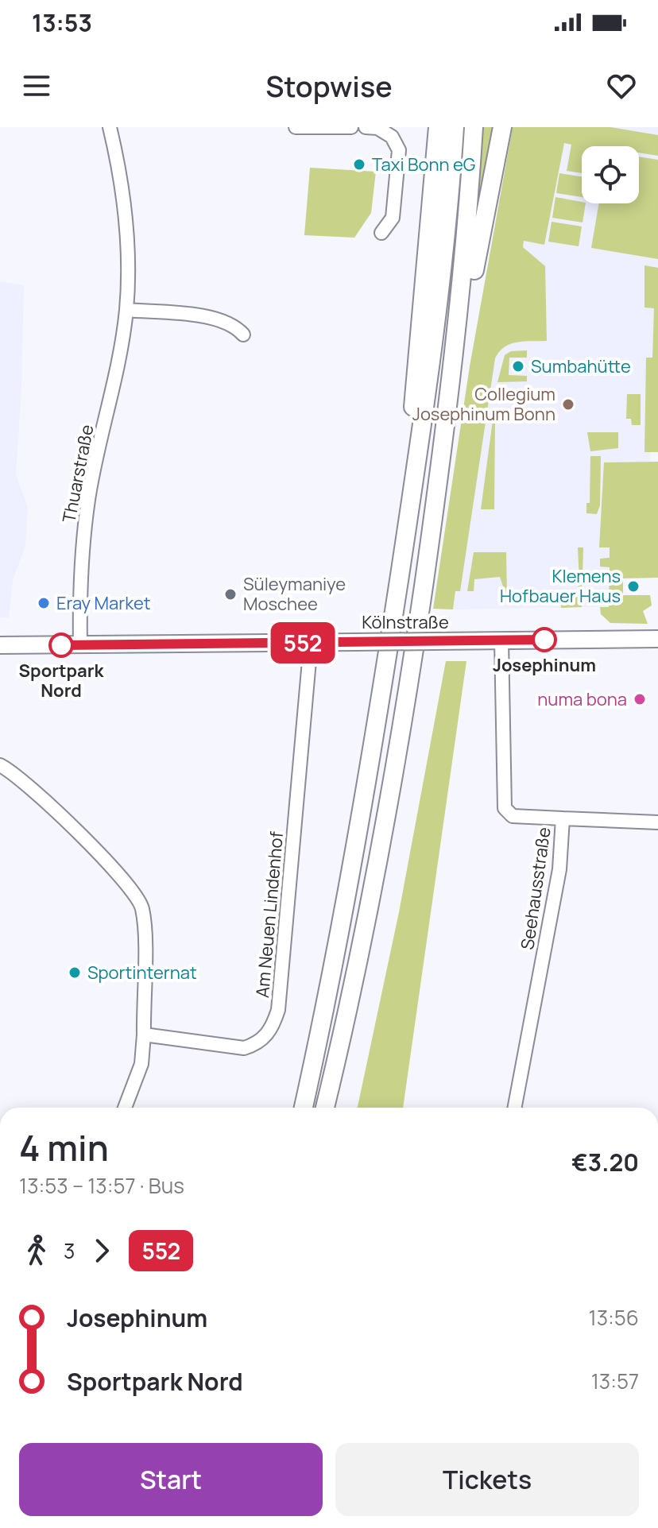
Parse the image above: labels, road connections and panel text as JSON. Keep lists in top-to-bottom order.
{
  "streets": {
    "main road": ["Kölnstraße"],
    "street": ["Thuarstraße", "Seehausstraße", "Am Neuen Lindenhof"]
  },
  "crossings": [
    ["Thuarstraße", "Kölnstraße"],
    ["Kölnstraße", "Seehausstraße"],
    ["Kölnstraße", "Am Neuen Lindenhof"]
  ],
  "places": [
    "Taxi Bonn eG",
    "Sumbahütte",
    "Collegium Josephinum Bonn",
    "Klemens Hofbauer Haus",
    "Süleymaniye Moschee",
    "Eray Market",
    "Josephinum",
    "Sportpark Nord",
    "numa bona",
    "Sportinternat"
  ],
  "lines": ["bus line 552"],
  "page": {
    "status": "13:53",
    "header": "Stopwise",
    "on_map": "552",
    "heading": ["4 min", "13:53 – 13:57 · Bus", "€3.20"],
    "legs": ["3", "552"],
    "list": [
      {
        "name": "Josephinum",
        "value": "13:56"
      },
      {
        "name": "Sportpark Nord",
        "value": "13:57"
      }
    ],
    "buttons": ["Start", "Tickets"]
  }
}
